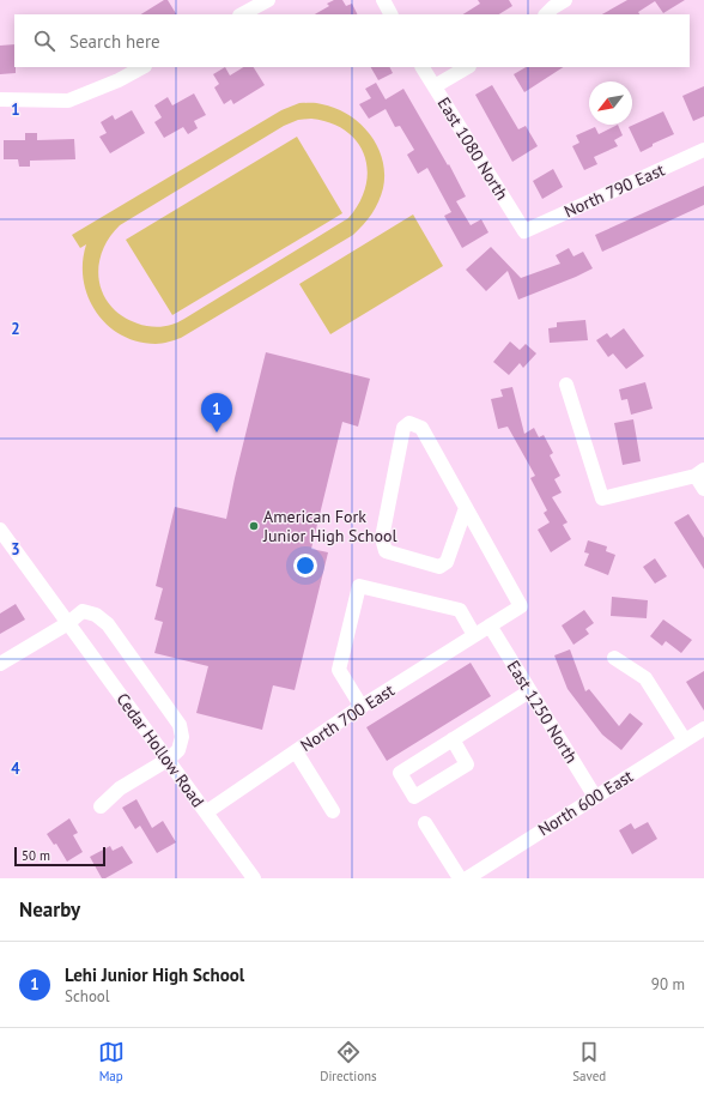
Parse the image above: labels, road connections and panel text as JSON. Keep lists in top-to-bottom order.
{
  "streets": {
    "street": [
      "East 1080 North",
      "North 790 East",
      "East 1250 North",
      "North 700 East",
      "Cedar Hollow Road",
      "North 600 East"
    ]
  },
  "crossings": [
    ["East 1080 North", "North 790 East"],
    ["East 1250 North", "North 700 East"],
    ["East 1250 North", "North 600 East"],
    ["North 700 East", "Cedar Hollow Road"]
  ],
  "places": ["American Fork Junior High School"],
  "scale_bar": "50 m",
  "north": "bottom left",
  "page": {
    "search": "Search here",
    "pins": "1",
    "scale": "50 m",
    "heading": "Nearby",
    "list": [
      {
        "mark": "1",
        "name": "Lehi Junior High School",
        "note": "School",
        "value": "90 m"
      }
    ],
    "nav": ["Map", "Directions", "Saved"]
  },
  "grid": {
    "rows": [
      "1",
      "2",
      "3",
      "4"
    ]
  }
}
